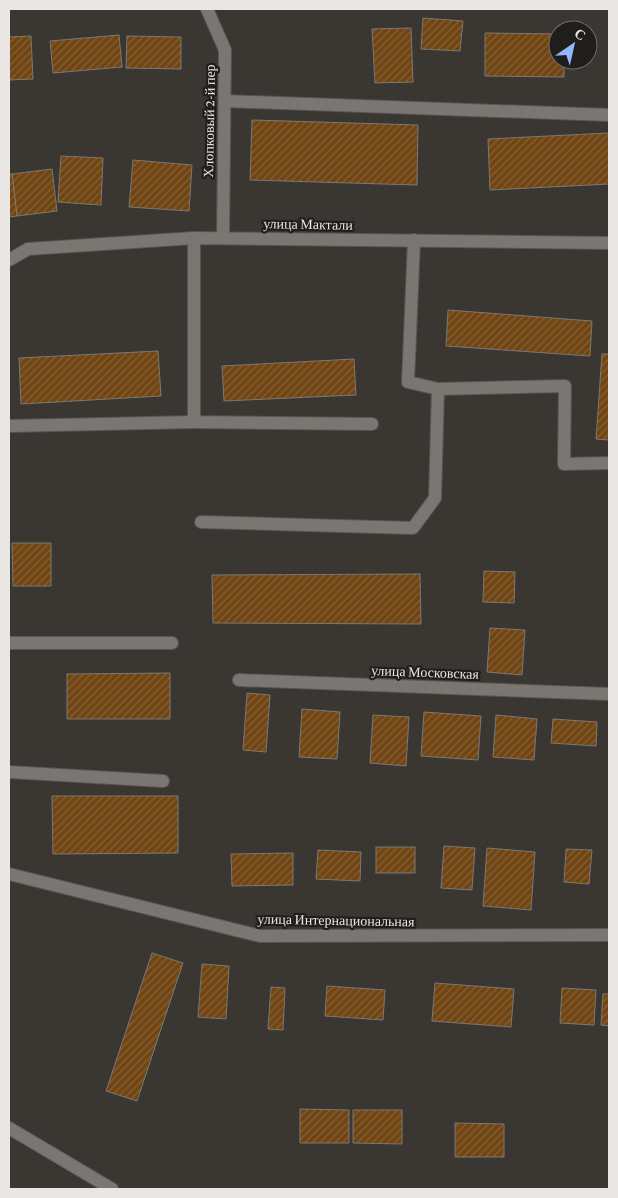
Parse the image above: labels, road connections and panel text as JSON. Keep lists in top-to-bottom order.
{
  "streets": {
    "street": [
      "Хлопковый 2-й пер",
      "улица Мактали",
      "улица Московская",
      "улица Интернациональная"
    ]
  },
  "crossings": [
    ["Хлопковый 2-й пер", "улица Мактали"]
  ],
  "north": "top right"
}
